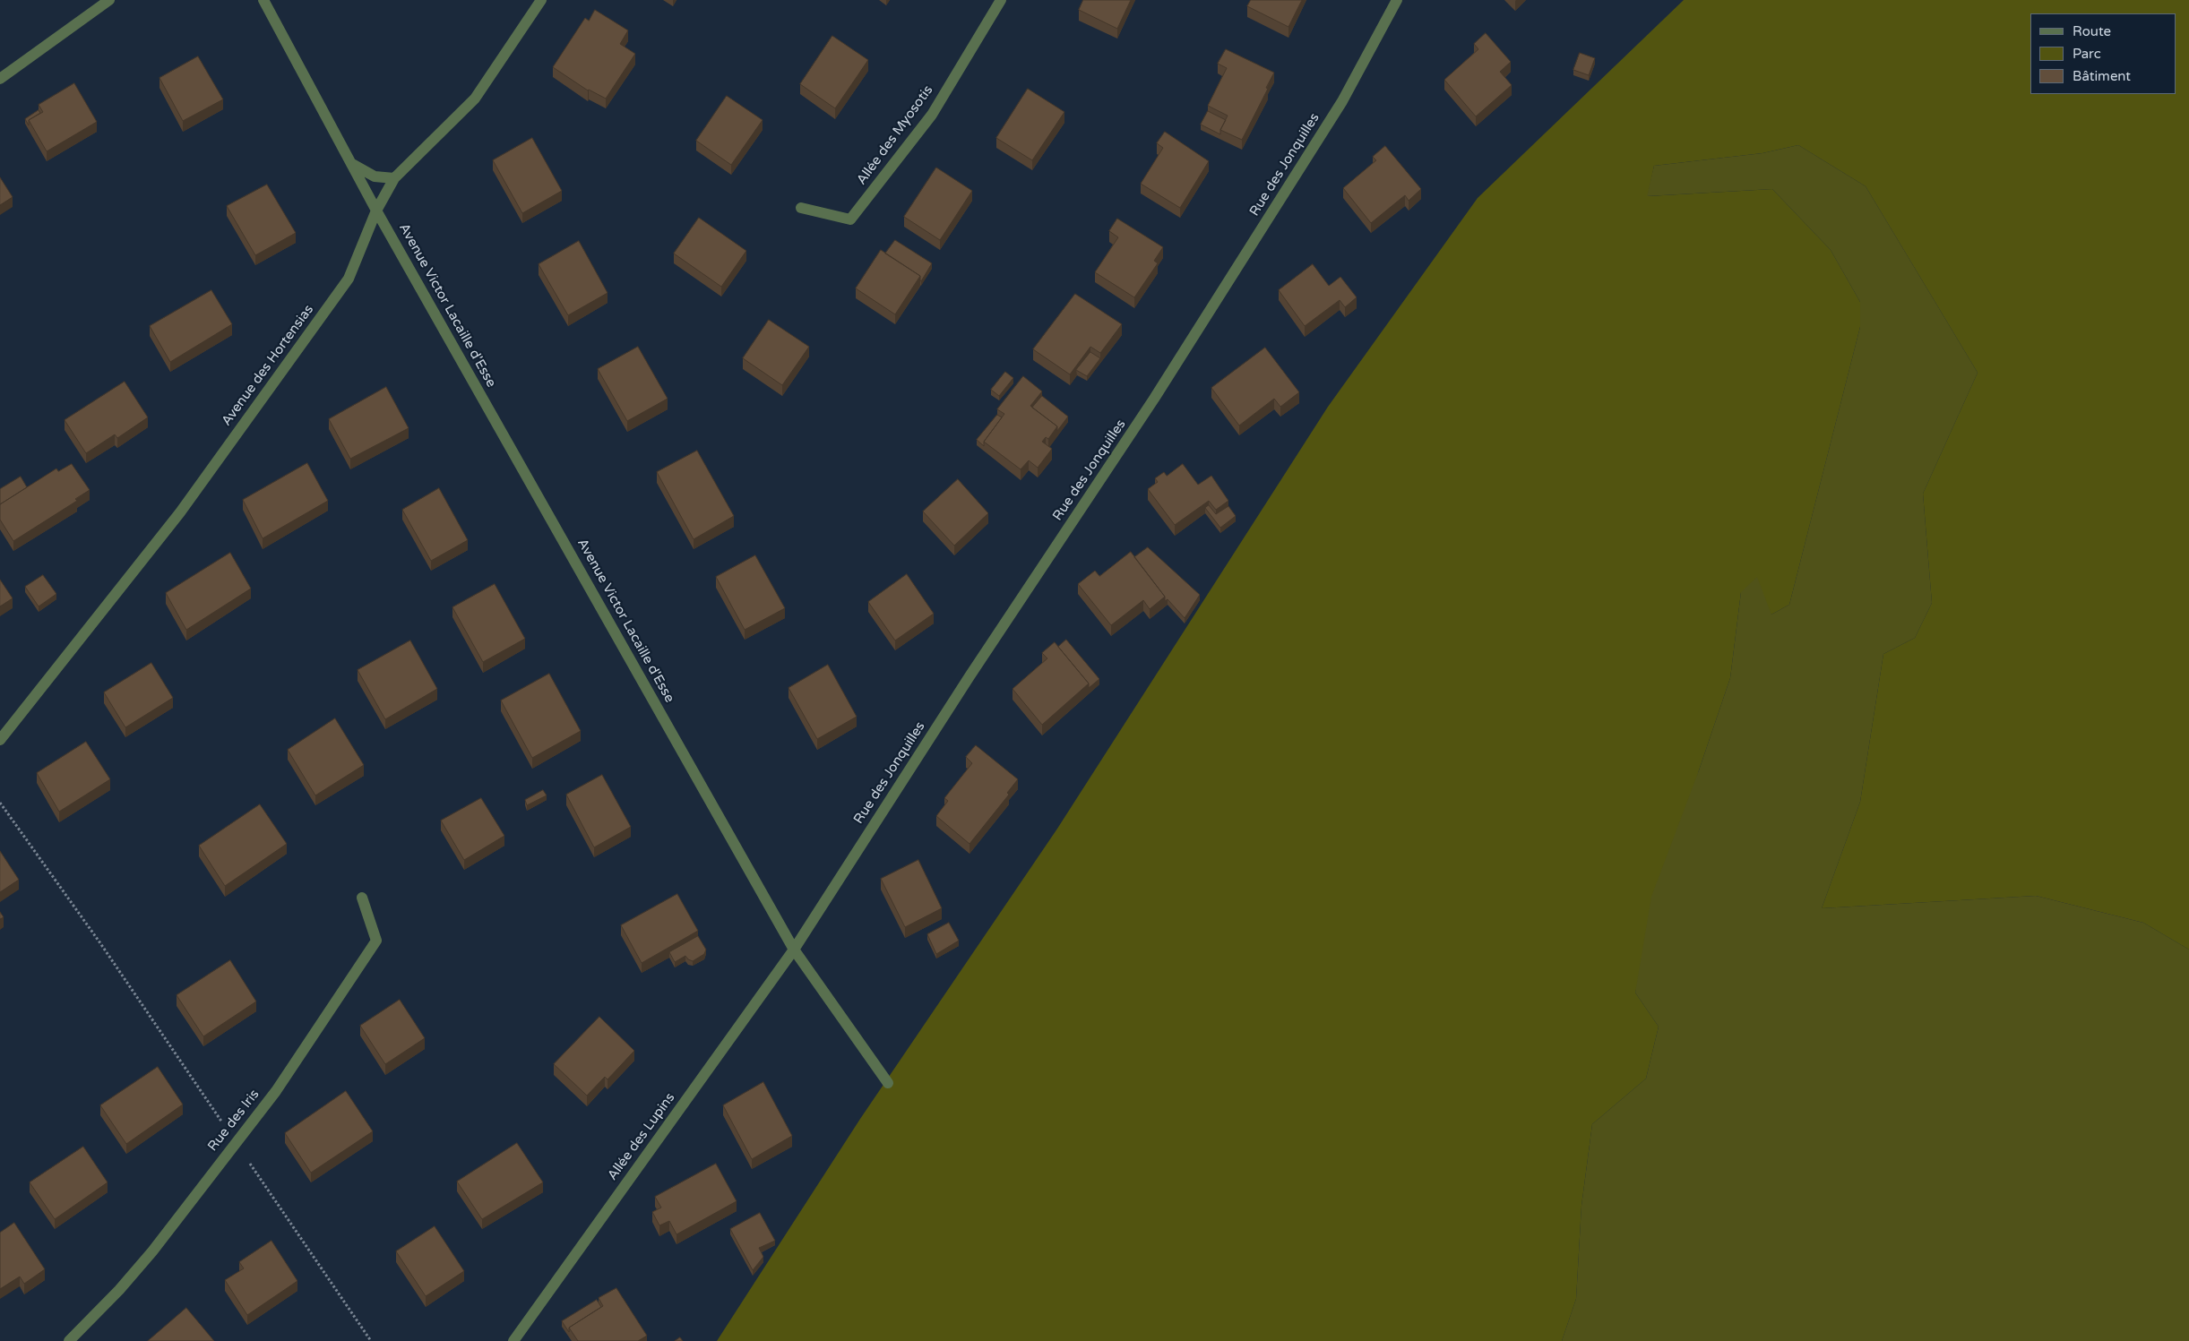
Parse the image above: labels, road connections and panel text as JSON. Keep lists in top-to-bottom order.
{
  "streets": {
    "street": [
      "Allée des Myosotis",
      "Rue des Jonquilles",
      "Avenue Victor Lacaille d'Esse",
      "Avenue des Hortensias",
      "Rue des Iris",
      "Allée des Lupins"
    ]
  },
  "crossings": [
    ["Rue des Jonquilles", "Avenue Victor Lacaille d'Esse"],
    ["Rue des Jonquilles", "Allée des Lupins"],
    ["Avenue Victor Lacaille d'Esse", "Avenue des Hortensias"],
    ["Avenue Victor Lacaille d'Esse", "Allée des Lupins"]
  ],
  "legend": ["Route", "Parc", "Bâtiment"]
}
